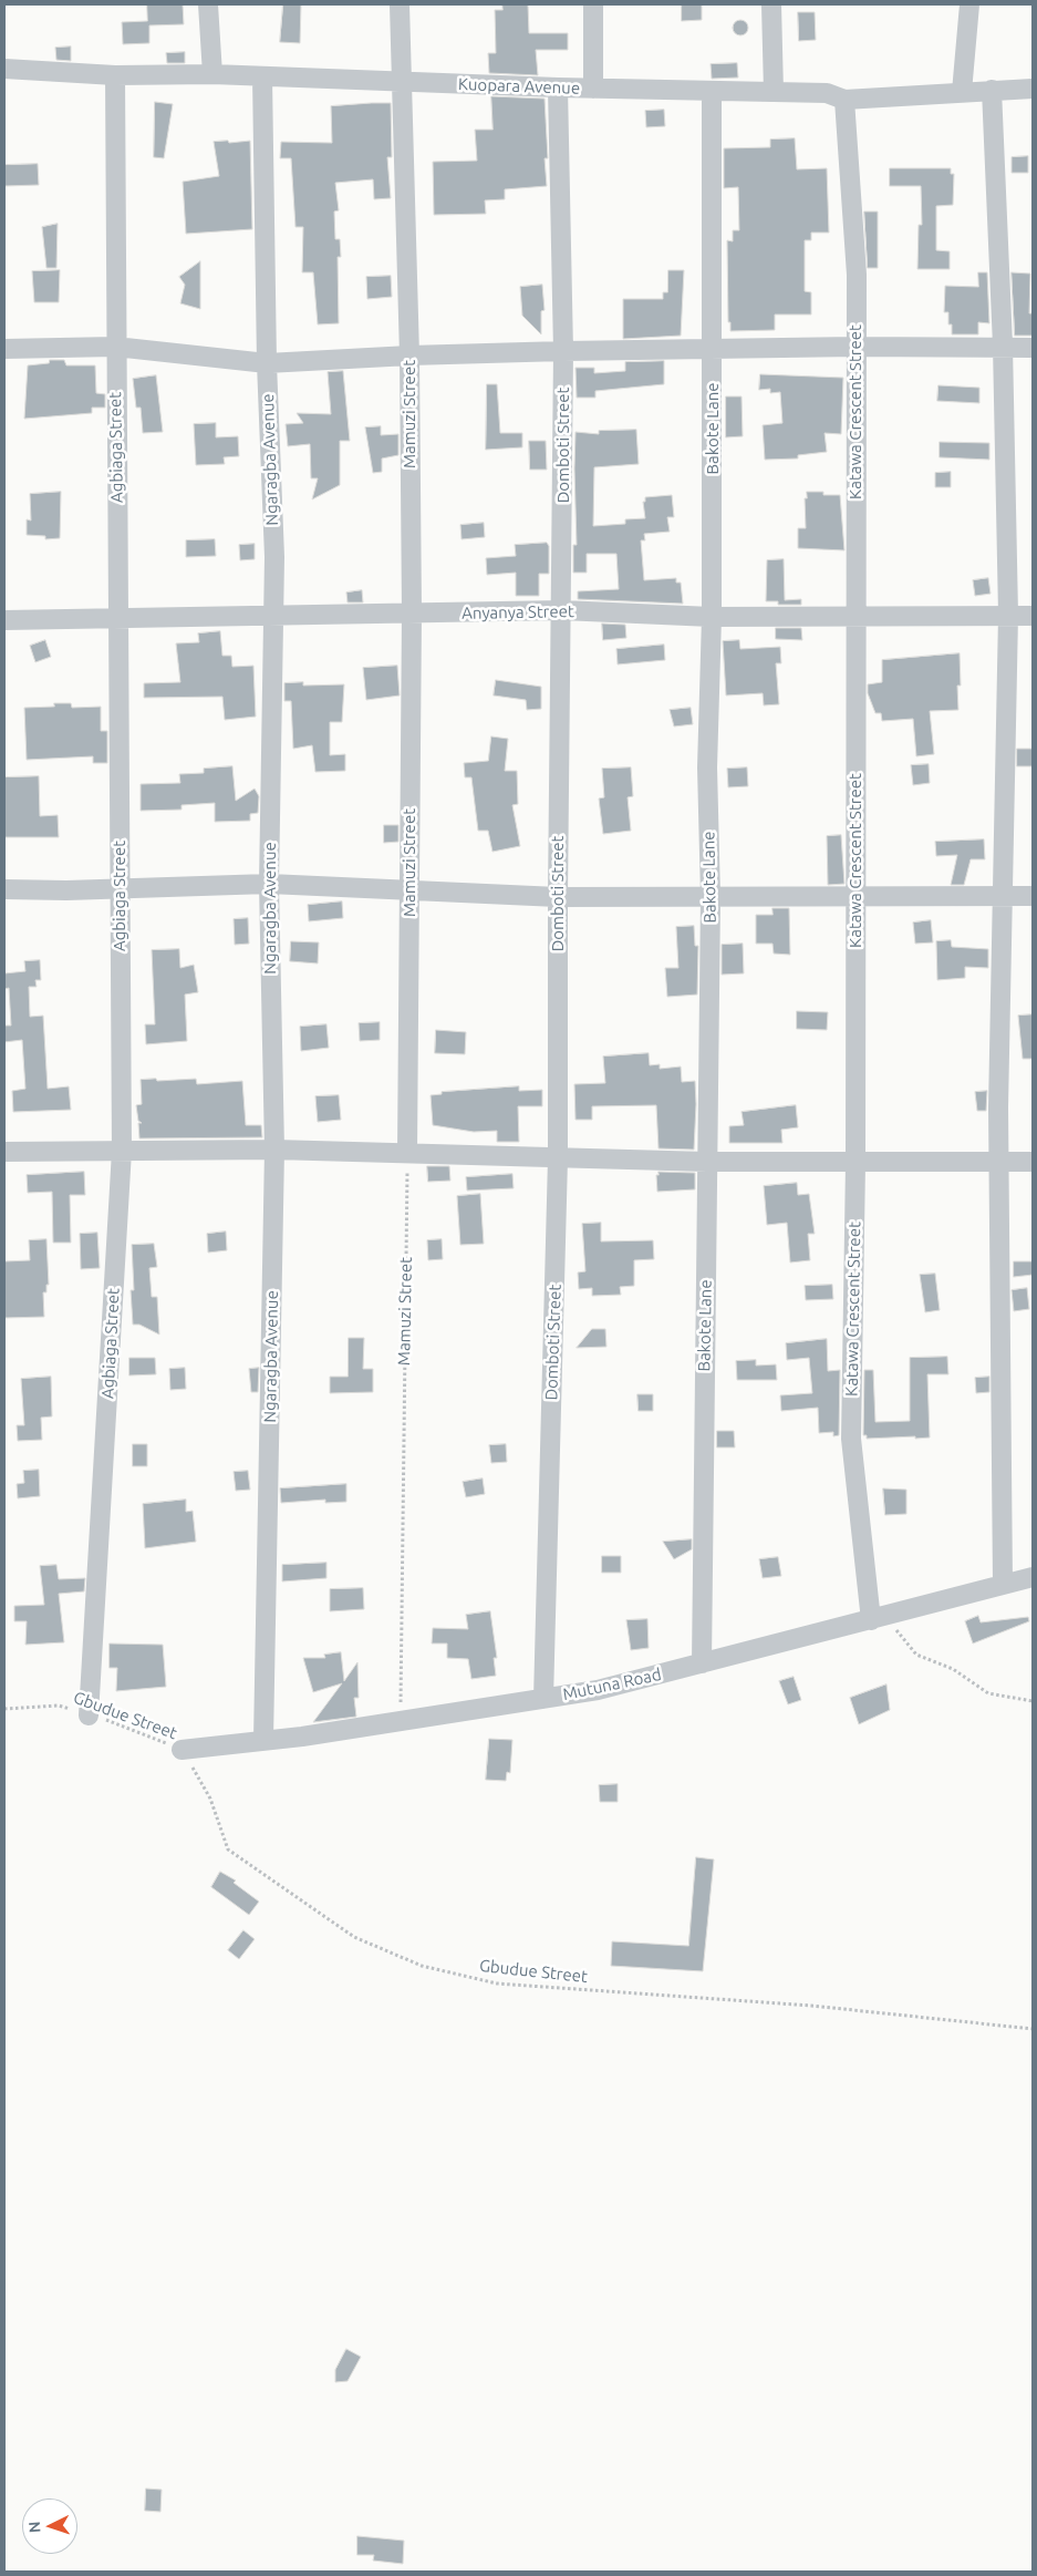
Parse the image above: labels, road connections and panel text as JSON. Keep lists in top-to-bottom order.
{
  "streets": {
    "street": [
      "Kuopara Avenue",
      "Katawa Crescent Street",
      "Mamuzi Street",
      "Bakote Lane",
      "Domboti Street",
      "Agbiaga Street",
      "Ngaragba Avenue",
      "Anyanya Street",
      "Mutuna Road"
    ],
    "path": ["Gbudue Street"]
  },
  "crossings": [
    ["Kuopara Avenue", "Katawa Crescent Street"],
    ["Kuopara Avenue", "Mamuzi Street"],
    ["Kuopara Avenue", "Bakote Lane"],
    ["Kuopara Avenue", "Domboti Street"],
    ["Kuopara Avenue", "Agbiaga Street"],
    ["Kuopara Avenue", "Ngaragba Avenue"],
    ["Katawa Crescent Street", "Anyanya Street"],
    ["Katawa Crescent Street", "Mutuna Road"],
    ["Mamuzi Street", "Anyanya Street"],
    ["Mamuzi Street", "Mutuna Road"],
    ["Bakote Lane", "Anyanya Street"],
    ["Bakote Lane", "Mutuna Road"],
    ["Domboti Street", "Anyanya Street"],
    ["Domboti Street", "Mutuna Road"],
    ["Agbiaga Street", "Anyanya Street"],
    ["Agbiaga Street", "Gbudue Street"],
    ["Ngaragba Avenue", "Anyanya Street"],
    ["Ngaragba Avenue", "Mutuna Road"],
    ["Mutuna Road", "Gbudue Street"]
  ],
  "north": "left"
}
